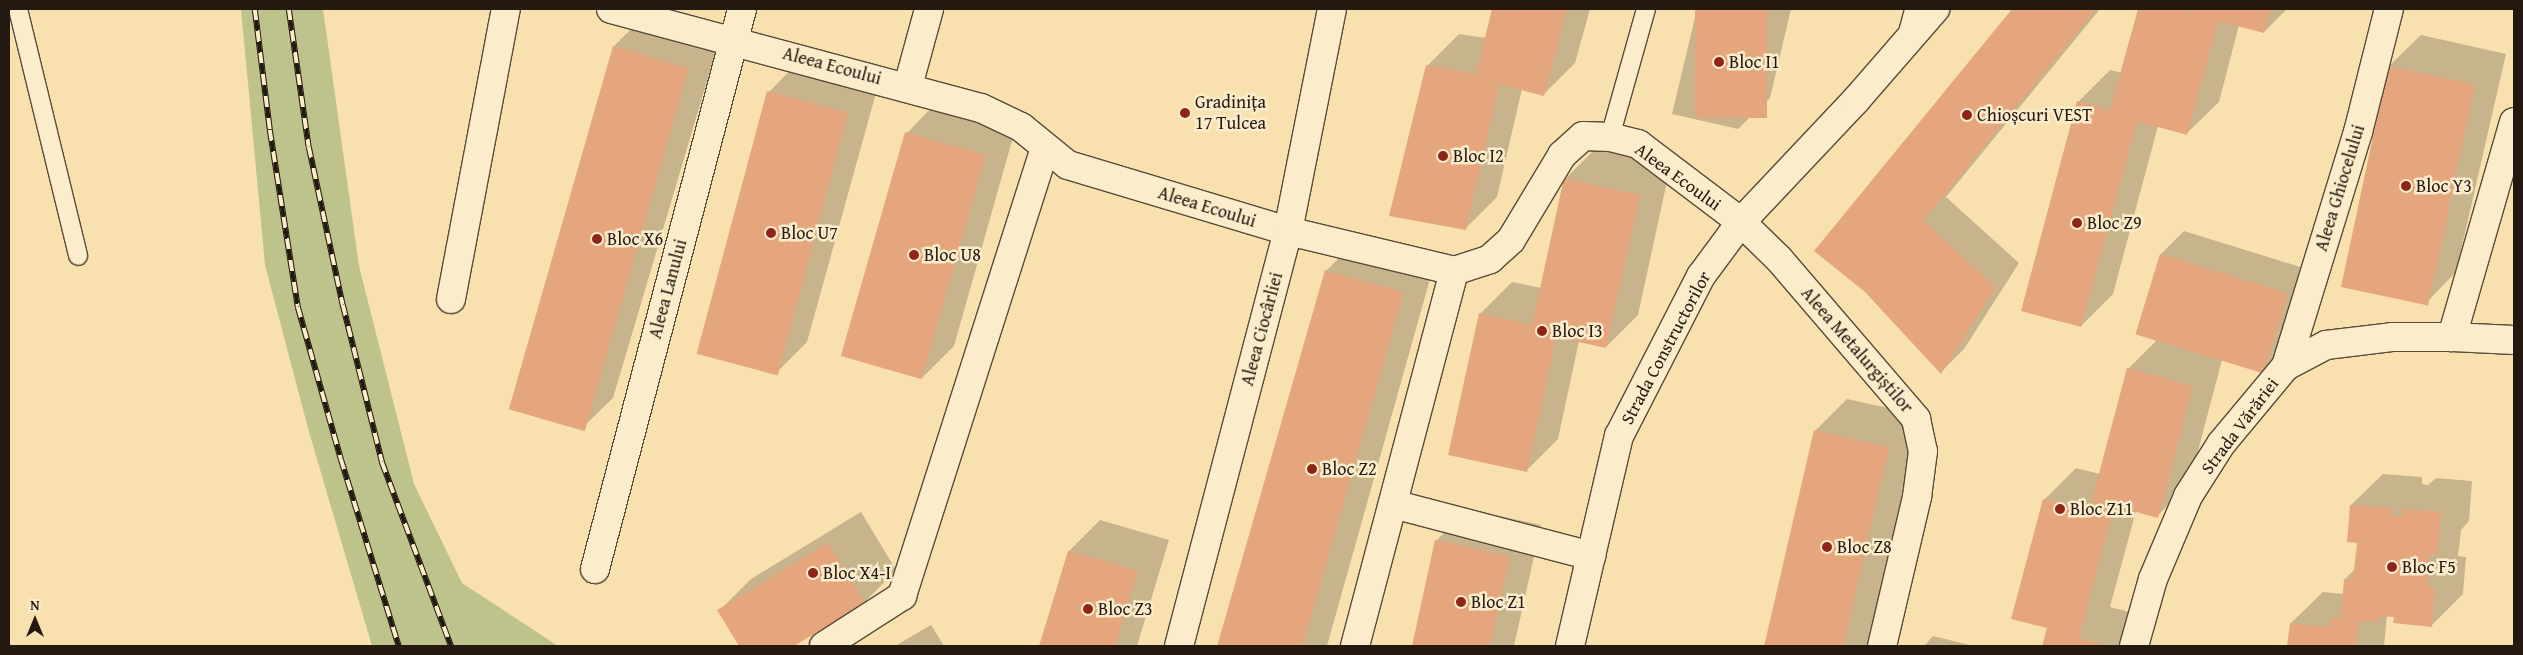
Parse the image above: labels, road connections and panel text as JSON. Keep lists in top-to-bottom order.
{
  "streets": {
    "street": [
      "Aleea Ecoului",
      "Aleea Ghiocelului",
      "Aleea Lanului",
      "Aleea Ciocârliei",
      "Strada Constructorilor",
      "Aleea Metalurgiștilor",
      "Strada Vărăriei"
    ]
  },
  "crossings": [
    ["Aleea Ecoului", "Aleea Lanului"],
    ["Aleea Ecoului", "Aleea Ciocârliei"],
    ["Aleea Ecoului", "Strada Constructorilor"],
    ["Aleea Ecoului", "Aleea Metalurgiștilor"],
    ["Aleea Ghiocelului", "Strada Vărăriei"],
    ["Strada Constructorilor", "Aleea Metalurgiștilor"]
  ],
  "places": [
    "Bloc I1",
    "Gradinița 17 Tulcea",
    "Chioșcuri VEST",
    "Bloc I2",
    "Bloc Y3",
    "Bloc Z9",
    "Bloc U7",
    "Bloc X6",
    "Bloc U8",
    "Bloc I3",
    "Bloc Z2",
    "Bloc Z11",
    "Bloc Z8",
    "Bloc F5",
    "Bloc X4-I",
    "Bloc Z1",
    "Bloc Z3"
  ],
  "north": "top"
}
